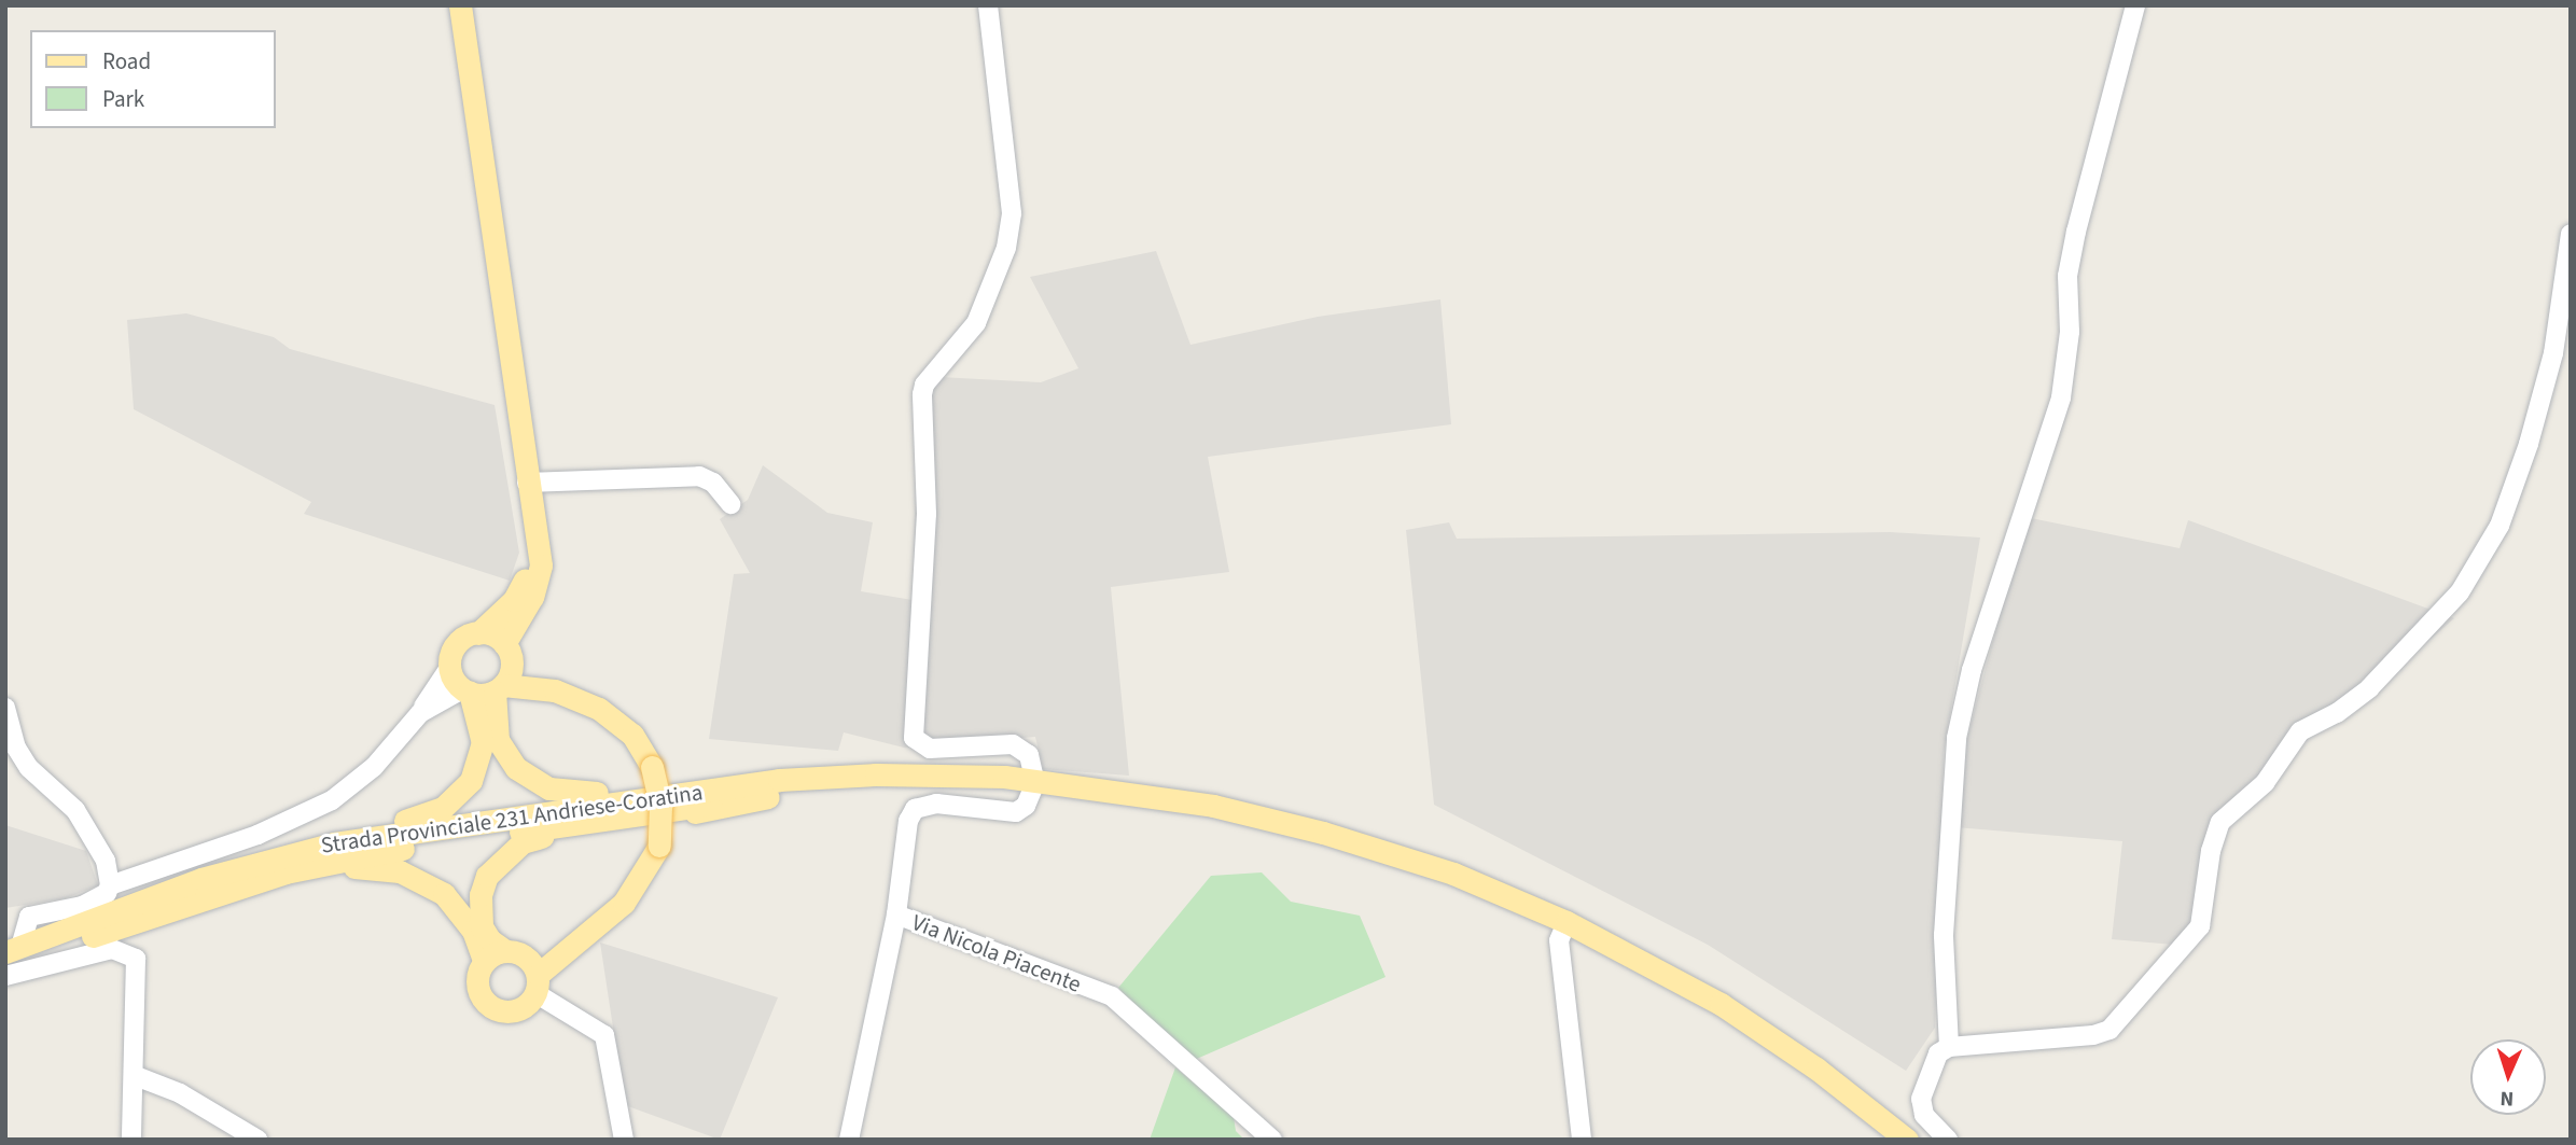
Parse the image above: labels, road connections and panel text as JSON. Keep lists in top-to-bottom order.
{
  "streets": {
    "main road": ["Strada Provinciale 231 Andriese-Coratina"],
    "street": ["Via Nicola Piacente"]
  },
  "legend": ["Road", "Park"],
  "north": "bottom"
}
